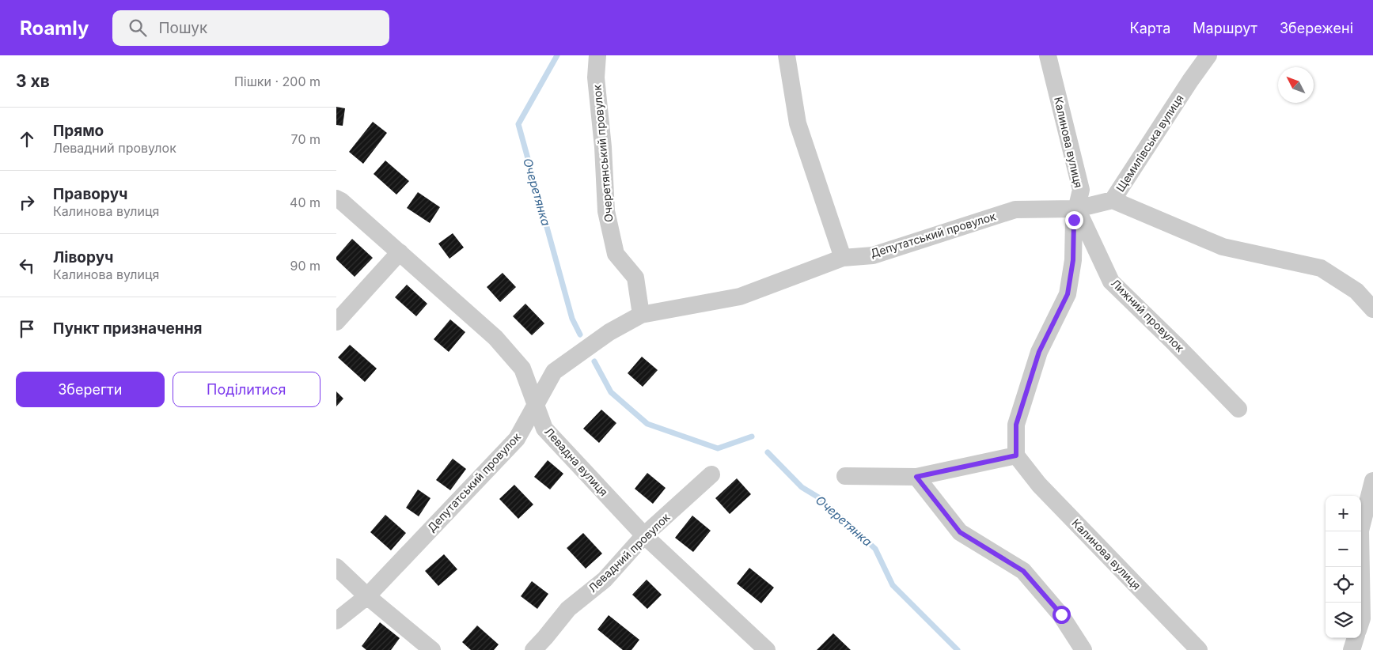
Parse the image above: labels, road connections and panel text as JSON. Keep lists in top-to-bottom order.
{
  "streets": {
    "street": [
      "Калинова вулиця",
      "Щемилівська вулиця",
      "Очеретянський провулок",
      "Депутатський провулок",
      "Лижний провулок",
      "Левадна вулиця",
      "Левадний провулок"
    ]
  },
  "crossings": [
    ["Калинова вулиця", "Щемилівська вулиця"],
    ["Калинова вулиця", "Депутатський провулок"],
    ["Калинова вулиця", "Лижний провулок"],
    ["Щемилівська вулиця", "Депутатський провулок"],
    ["Щемилівська вулиця", "Лижний провулок"],
    ["Очеретянський провулок", "Депутатський провулок"],
    ["Депутатський провулок", "Лижний провулок"],
    ["Депутатський провулок", "Левадна вулиця"],
    ["Левадна вулиця", "Левадний провулок"]
  ],
  "water": ["Очеретянка"],
  "north": "top left",
  "page": {
    "header": "Roamly",
    "search": "Пошук",
    "nav": ["Карта", "Маршрут", "Збережені"],
    "heading": ["3 хв", "Пішки · 200 m"],
    "list": [
      ["Прямо", "Левадний провулок", "70 m"],
      ["Праворуч", "Калинова вулиця", "40 m"],
      ["Ліворуч", "Калинова вулиця", "90 m"],
      "Пункт призначення"
    ],
    "buttons": ["Зберегти", "Поділитися"],
    "map_buttons": ["+", "−"]
  }
}
